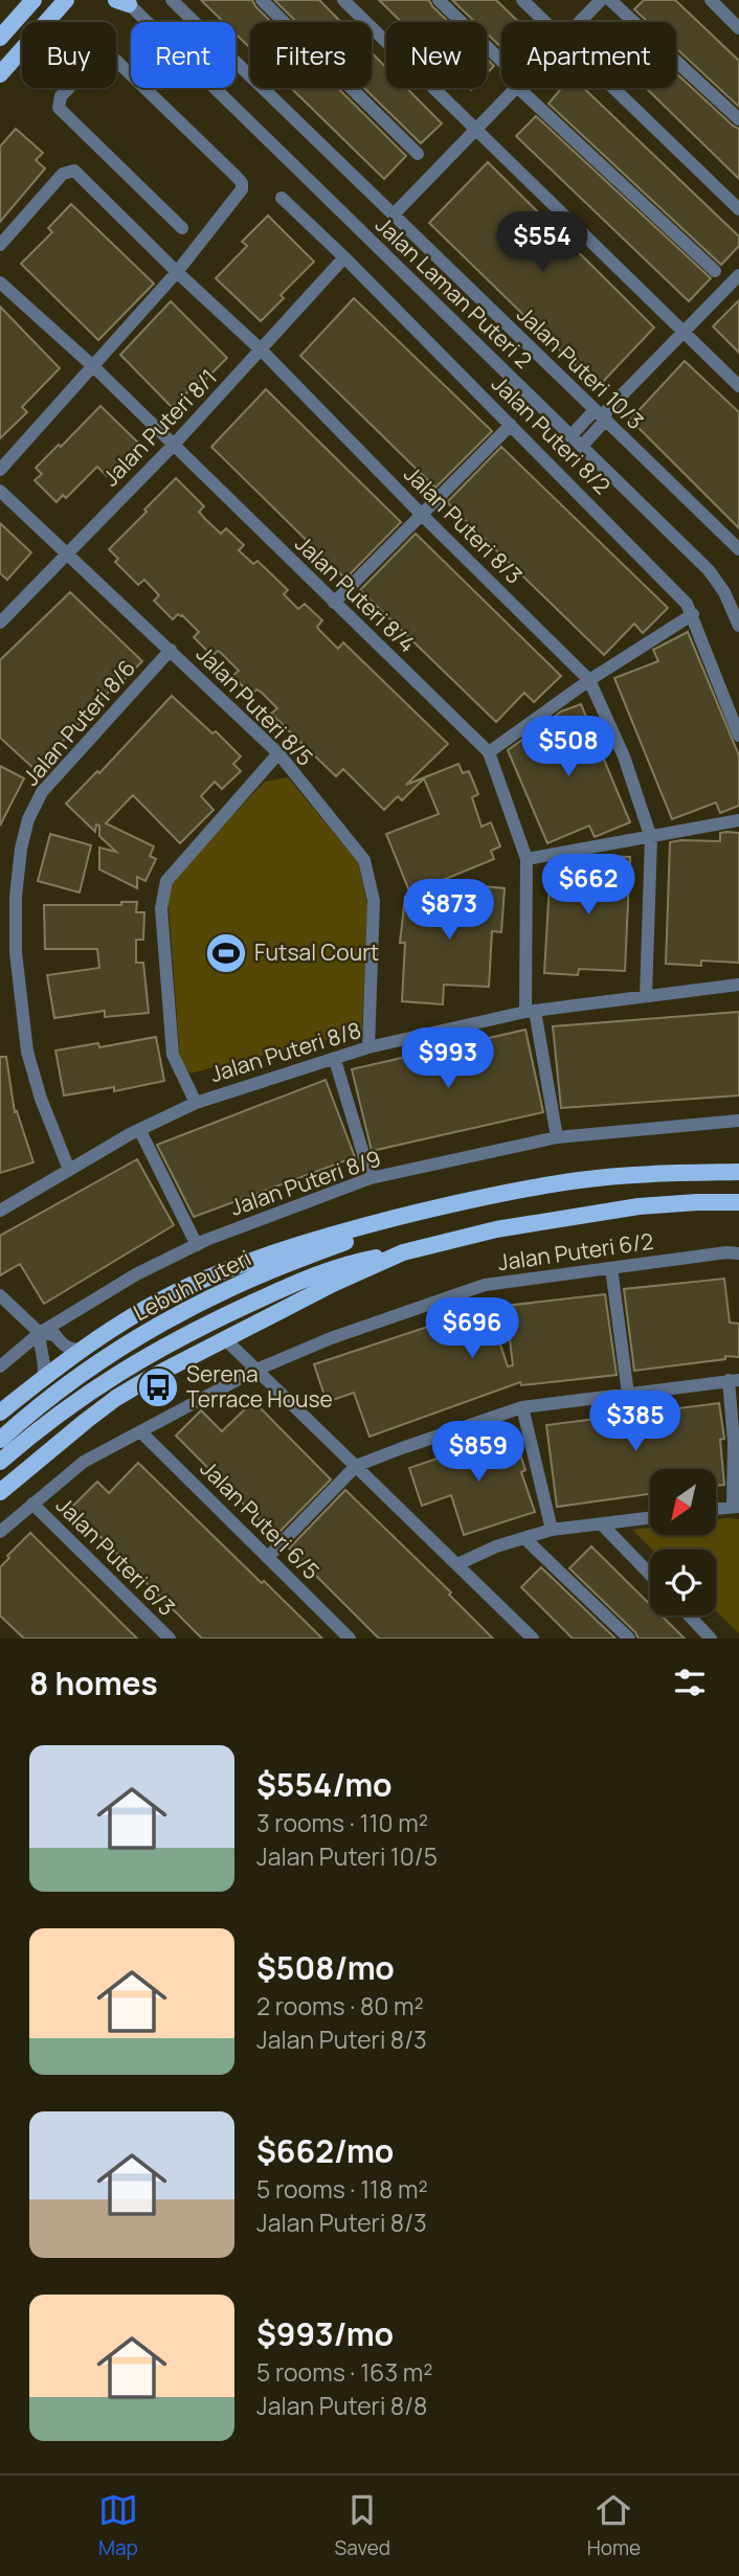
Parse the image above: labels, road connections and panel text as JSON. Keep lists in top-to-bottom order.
{
  "streets": {
    "main road": ["Lebuh Puteri"],
    "street": [
      "Jalan Laman Puteri 2",
      "Jalan Puteri 10/3",
      "Jalan Puteri 8/1",
      "Jalan Puteri 8/2",
      "Jalan Puteri 8/3",
      "Jalan Puteri 8/4",
      "Jalan Puteri 8/5",
      "Jalan Puteri 8/6",
      "Jalan Puteri 8/8",
      "Jalan Puteri 8/9",
      "Jalan Puteri 6/2",
      "Jalan Puteri 6/5",
      "Jalan Puteri 6/3"
    ]
  },
  "crossings": [
    ["Jalan Puteri 8/1", "Jalan Puteri 8/2"],
    ["Jalan Puteri 8/1", "Jalan Puteri 8/3"],
    ["Jalan Puteri 8/1", "Jalan Puteri 8/4"],
    ["Jalan Puteri 8/1", "Jalan Puteri 8/5"],
    ["Jalan Puteri 8/3", "Jalan Puteri 8/8"],
    ["Jalan Puteri 8/4", "Jalan Puteri 8/8"],
    ["Jalan Puteri 8/4", "Jalan Puteri 8/9"],
    ["Jalan Puteri 8/5", "Jalan Puteri 8/6"],
    ["Jalan Puteri 8/5", "Jalan Puteri 8/8"],
    ["Jalan Puteri 8/6", "Jalan Puteri 8/8"],
    ["Jalan Puteri 6/2", "Jalan Puteri 6/5"],
    ["Jalan Puteri 6/2", "Jalan Puteri 6/3"]
  ],
  "places": {
    "sports": ["Futsal Court"],
    "bus stop": ["Serena Terrace House"]
  },
  "north": "bottom left",
  "page": {
    "chip": [
      "Buy",
      "Rent",
      "Filters",
      "New",
      "Apartment"
    ],
    "price": [
      "$554",
      "$508",
      "$662",
      "$873",
      "$993",
      "$696",
      "$385",
      "$859"
    ],
    "heading": "8 homes",
    "list": [
      {
        "name": "$554/mo",
        "note": "3 rooms · 110 m² · Jalan Puteri 10/5"
      },
      {
        "name": "$508/mo",
        "note": "2 rooms · 80 m² · Jalan Puteri 8/3"
      },
      {
        "name": "$662/mo",
        "note": "5 rooms · 118 m² · Jalan Puteri 8/3"
      },
      {
        "name": "$993/mo",
        "note": "5 rooms · 163 m² · Jalan Puteri 8/8"
      }
    ],
    "tabs": ["Map", "Saved", "Home"]
  }
}
